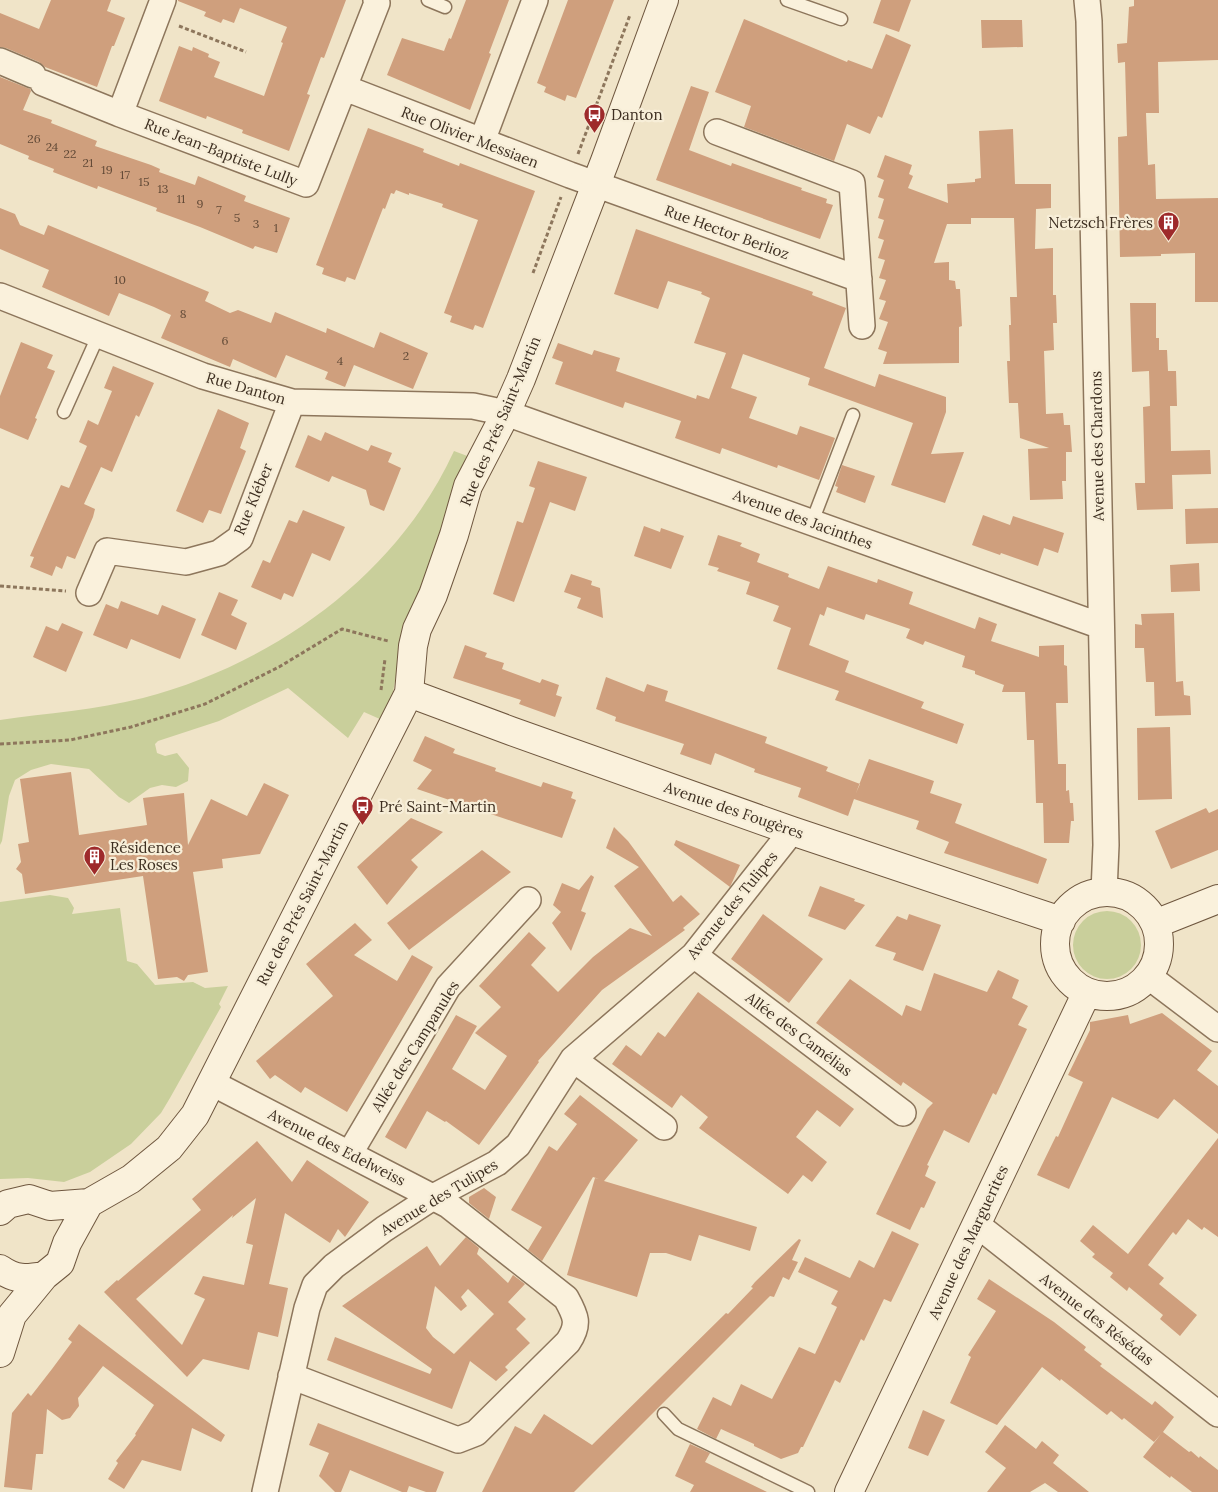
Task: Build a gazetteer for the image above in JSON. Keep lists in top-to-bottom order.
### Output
{
  "streets": {
    "street": [
      "Rue Olivier Messiaen",
      "Rue Jean-Baptiste Lully",
      "Rue Hector Berlioz",
      "Rue Danton",
      "Rue des Prés Saint-Martin",
      "Avenue des Chardons",
      "Rue Kléber",
      "Avenue des Jacinthes",
      "Avenue des Fougères",
      "Avenue des Tulipes",
      "Allée des Camélias",
      "Allée des Campanules",
      "Avenue des Edelweiss",
      "Avenue des Marguerites",
      "Avenue des Résédas"
    ]
  },
  "crossings": [
    ["Rue Olivier Messiaen", "Rue Jean-Baptiste Lully"],
    ["Rue Olivier Messiaen", "Rue Hector Berlioz"],
    ["Rue Olivier Messiaen", "Rue des Prés Saint-Martin"],
    ["Rue Hector Berlioz", "Rue des Prés Saint-Martin"],
    ["Rue Danton", "Rue des Prés Saint-Martin"],
    ["Rue Danton", "Rue Kléber"],
    ["Rue Danton", "Avenue des Jacinthes"],
    ["Rue des Prés Saint-Martin", "Avenue des Jacinthes"],
    ["Rue des Prés Saint-Martin", "Avenue des Fougères"],
    ["Rue des Prés Saint-Martin", "Avenue des Edelweiss"],
    ["Avenue des Chardons", "Avenue des Jacinthes"],
    ["Avenue des Chardons", "Avenue des Fougères"],
    ["Avenue des Chardons", "Avenue des Marguerites"],
    ["Avenue des Fougères", "Avenue des Tulipes"],
    ["Avenue des Fougères", "Avenue des Marguerites"],
    ["Avenue des Tulipes", "Allée des Camélias"],
    ["Avenue des Tulipes", "Avenue des Edelweiss"],
    ["Allée des Campanules", "Avenue des Edelweiss"],
    ["Avenue des Marguerites", "Avenue des Résédas"]
  ],
  "places": {
    "bus stop": ["Danton", "Pré Saint-Martin"],
    "building": ["Netzsch Frères", "Résidence Les Roses"]
  },
  "house_numbers": [
    "26",
    "24",
    "22",
    "21",
    "19",
    "17",
    "15",
    "13",
    "11",
    "9",
    "7",
    "5",
    "3",
    "1",
    "10",
    "8",
    "6",
    "2",
    "4"
  ]
}
